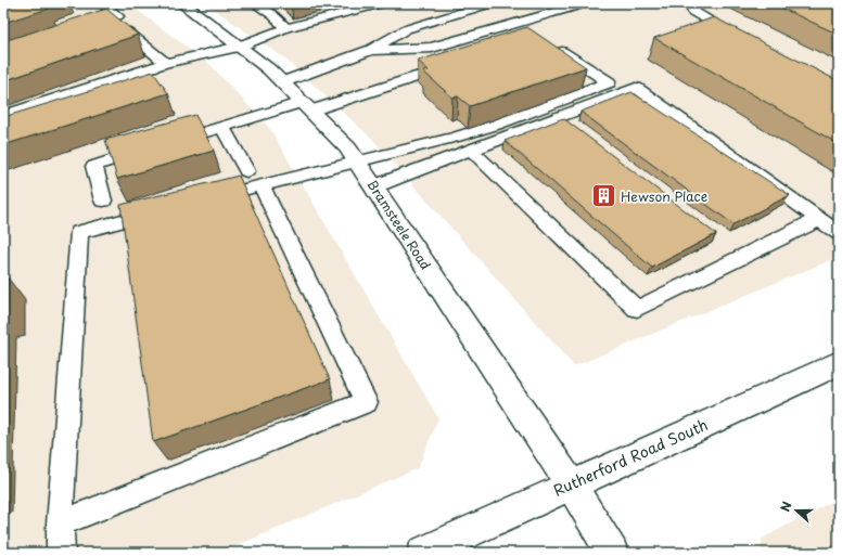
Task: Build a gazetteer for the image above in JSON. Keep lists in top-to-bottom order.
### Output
{
  "streets": {
    "street": ["Bramsteele Road", "Rutherford Road South"]
  },
  "crossings": [
    ["Bramsteele Road", "Rutherford Road South"]
  ],
  "places": {
    "building": ["Hewson Place"]
  },
  "north": "left"
}
